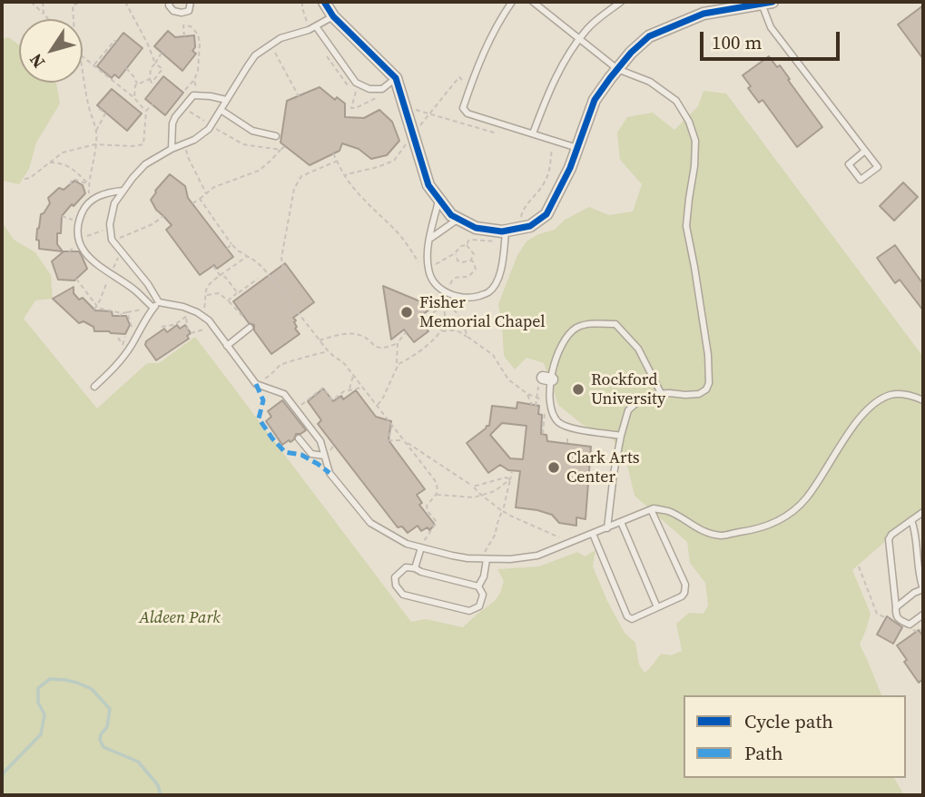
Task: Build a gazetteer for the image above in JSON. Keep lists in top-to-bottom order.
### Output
{
  "parks": ["Aldeen Park"],
  "places": ["Fisher Memorial Chapel", "Rockford University", "Clark Arts Center"],
  "legend": ["Cycle path", "Path"],
  "scale_bar": "100 m",
  "north": "bottom left"
}
